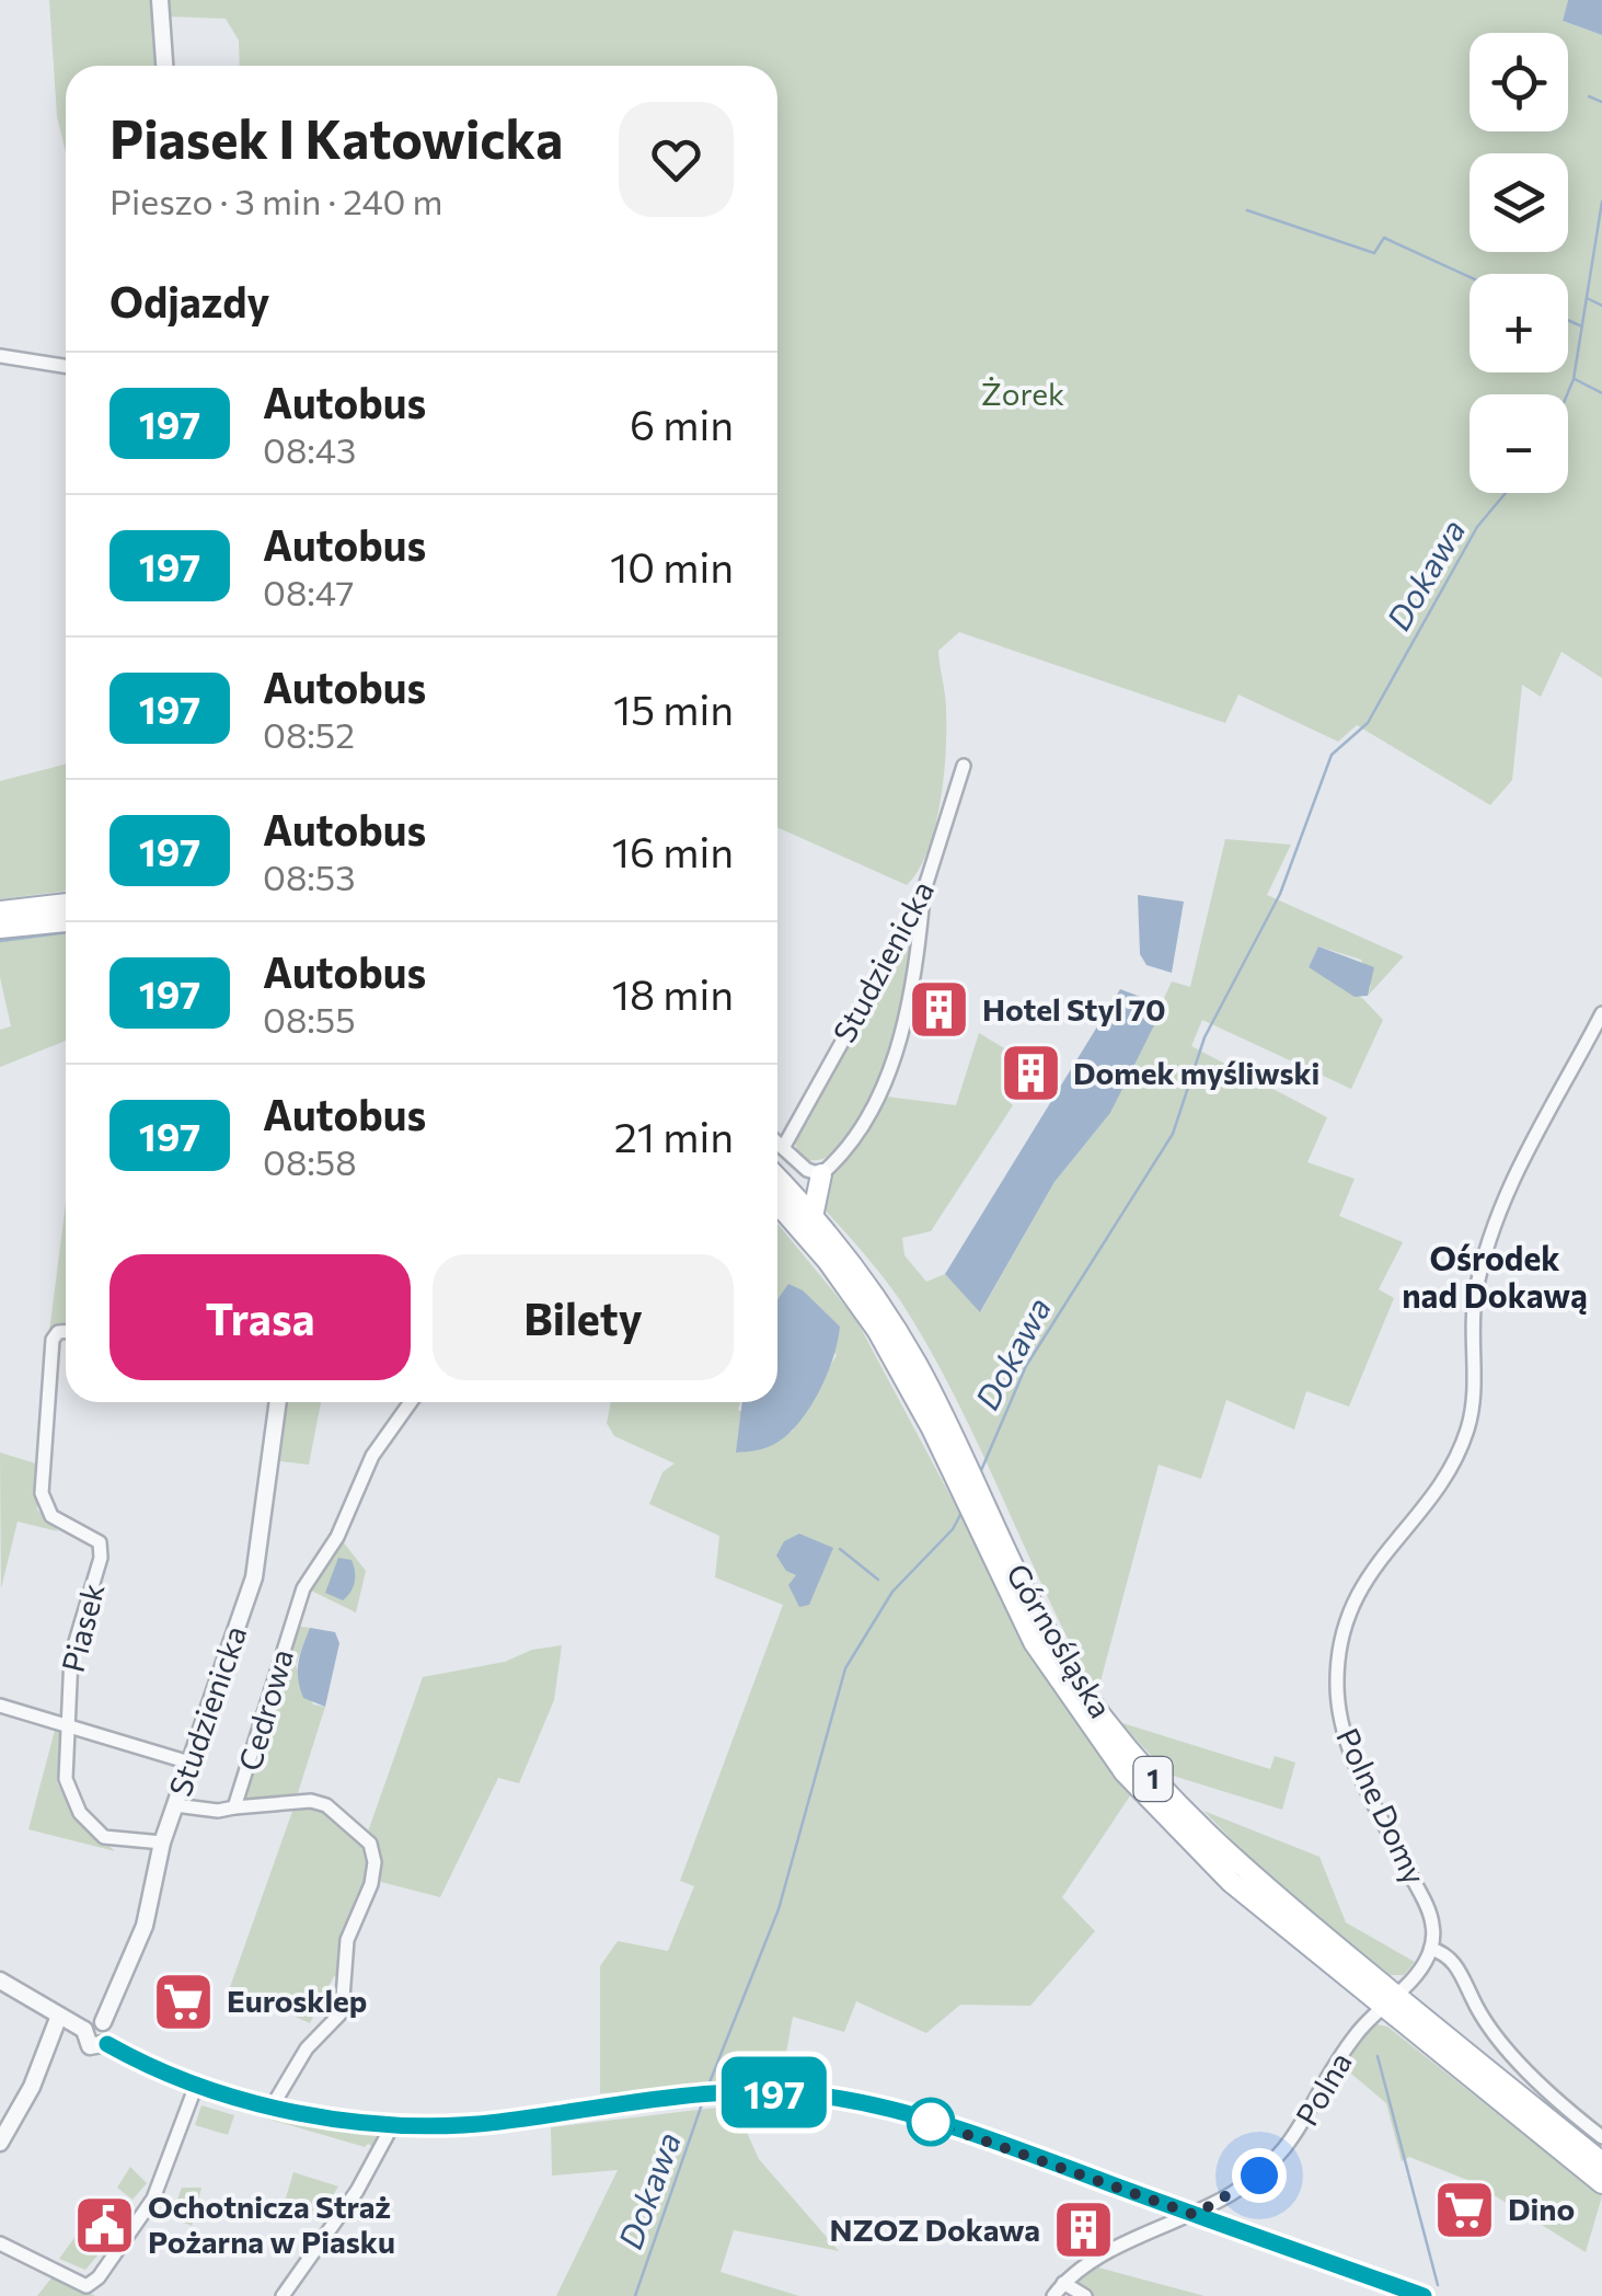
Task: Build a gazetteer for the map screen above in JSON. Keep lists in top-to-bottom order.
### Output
{
  "streets": {
    "main road": ["Górnośląska", "1"],
    "street": [
      "Studzienicka",
      "Piasek",
      "Cedrowa",
      "Polne Domy",
      "Polna"
    ]
  },
  "crossings": [
    ["Studzienicka", "Piasek"],
    ["Studzienicka", "Cedrowa"],
    ["Górnośląska", "Polna"]
  ],
  "districts": ["Ośrodek nad Dokawą"],
  "water": ["Dokawa"],
  "parks": ["Żorek"],
  "places": {
    "building": ["Hotel Styl 70", "Domek myśliwski", "NZOZ Dokawa"],
    "supermarket": ["Eurosklep", "Dino"],
    "public building": ["Ochotnicza Straż Pożarna w Piasku"]
  },
  "lines": ["bus line 197"],
  "page": {
    "on_map": "197",
    "map_buttons": ["+", "−"],
    "heading": [
      ["Piasek I Katowicka", "Pieszo · 3 min · 240 m"],
      "Odjazdy"
    ],
    "list": [
      {
        "mark": "197",
        "name": "Autobus",
        "note": "08:43",
        "value": "6 min"
      },
      {
        "mark": "197",
        "name": "Autobus",
        "note": "08:47",
        "value": "10 min"
      },
      {
        "mark": "197",
        "name": "Autobus",
        "note": "08:52",
        "value": "15 min"
      },
      {
        "mark": "197",
        "name": "Autobus",
        "note": "08:53",
        "value": "16 min"
      },
      {
        "mark": "197",
        "name": "Autobus",
        "note": "08:55",
        "value": "18 min"
      },
      {
        "mark": "197",
        "name": "Autobus",
        "note": "08:58",
        "value": "21 min"
      }
    ],
    "buttons": ["Trasa", "Bilety"]
  }
}
